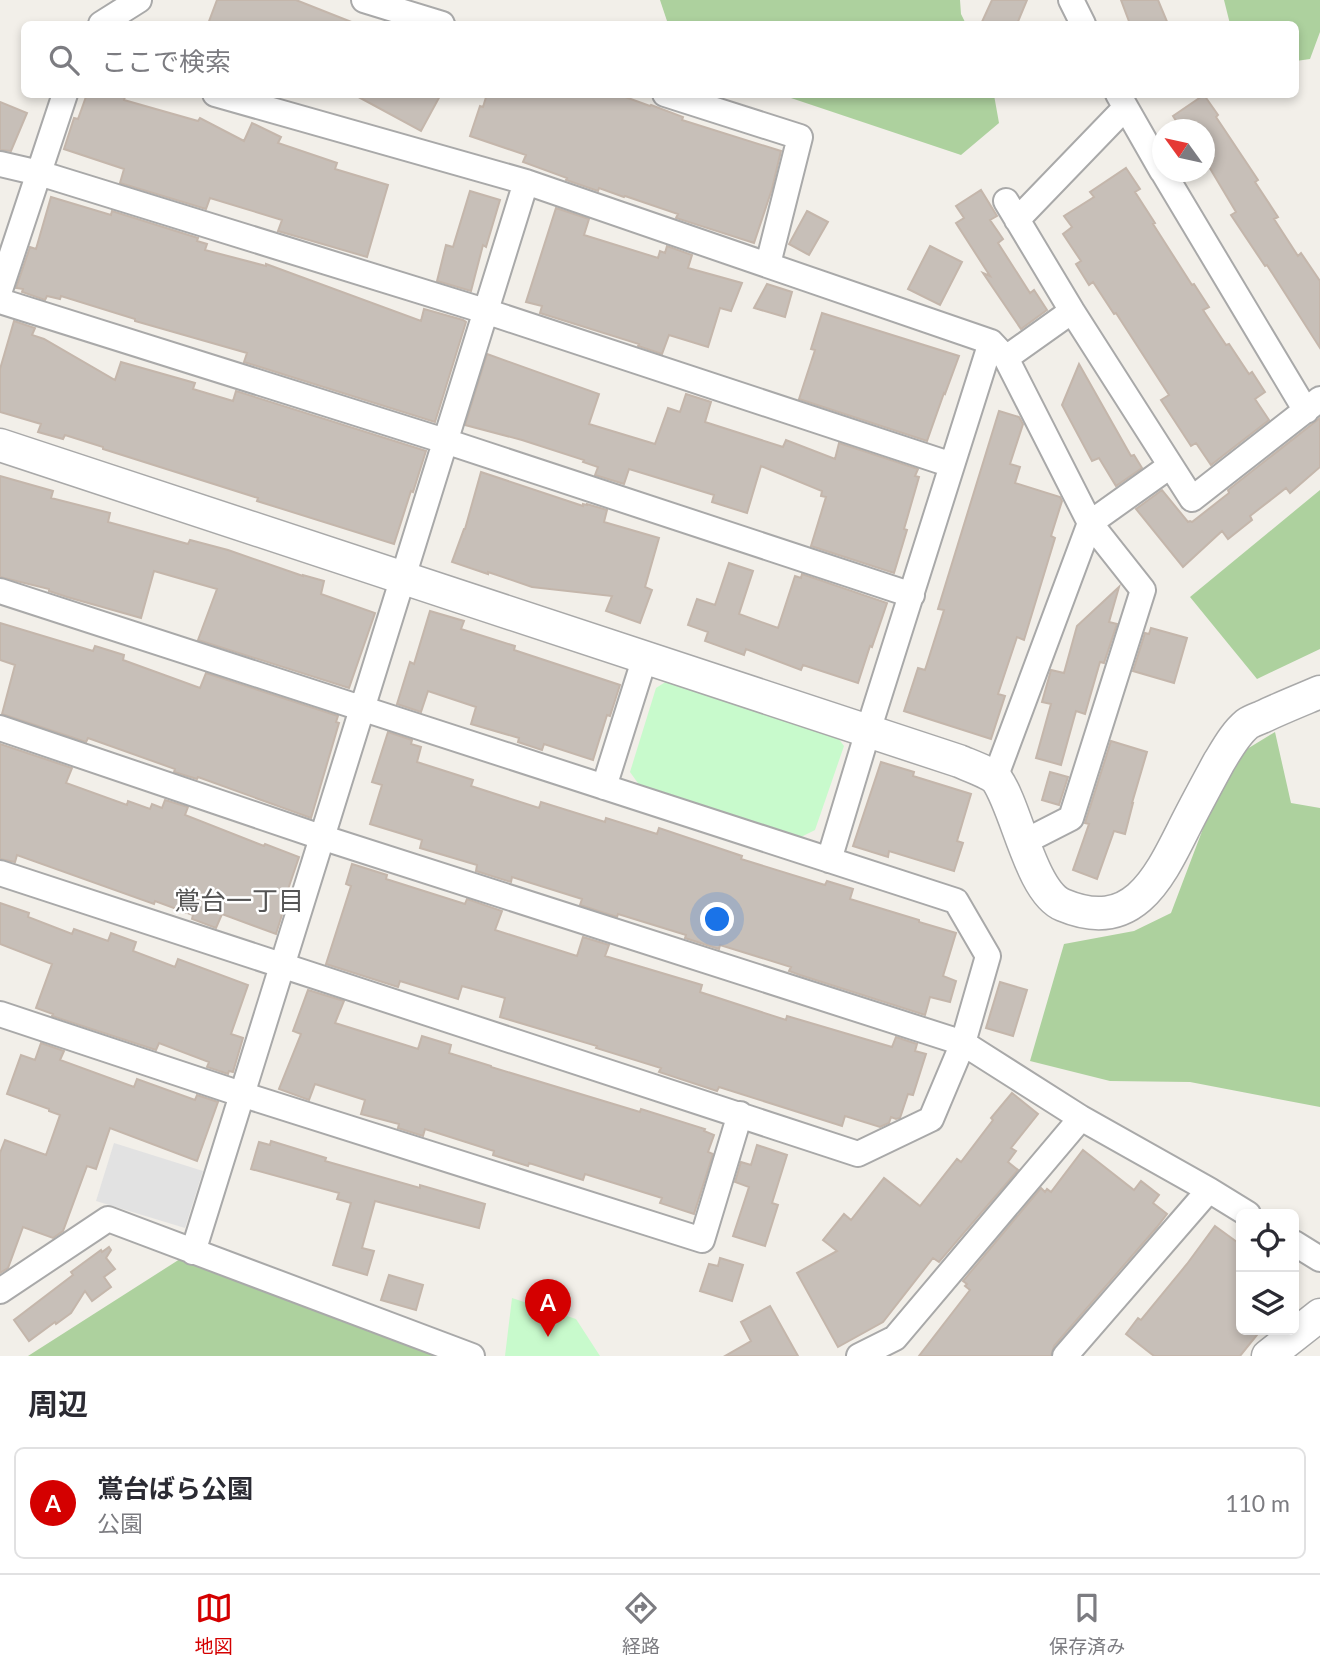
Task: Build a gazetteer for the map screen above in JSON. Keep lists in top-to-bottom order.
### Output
{
  "districts": ["鴬台一丁目"],
  "north": "top left",
  "page": {
    "search": "ここで検索",
    "pins": "A",
    "heading": "周辺",
    "list": [
      {
        "mark": "A",
        "name": "鴬台ばら公園",
        "note": "公園",
        "value": "110 m"
      }
    ],
    "nav": ["地図", "経路", "保存済み"]
  }
}
